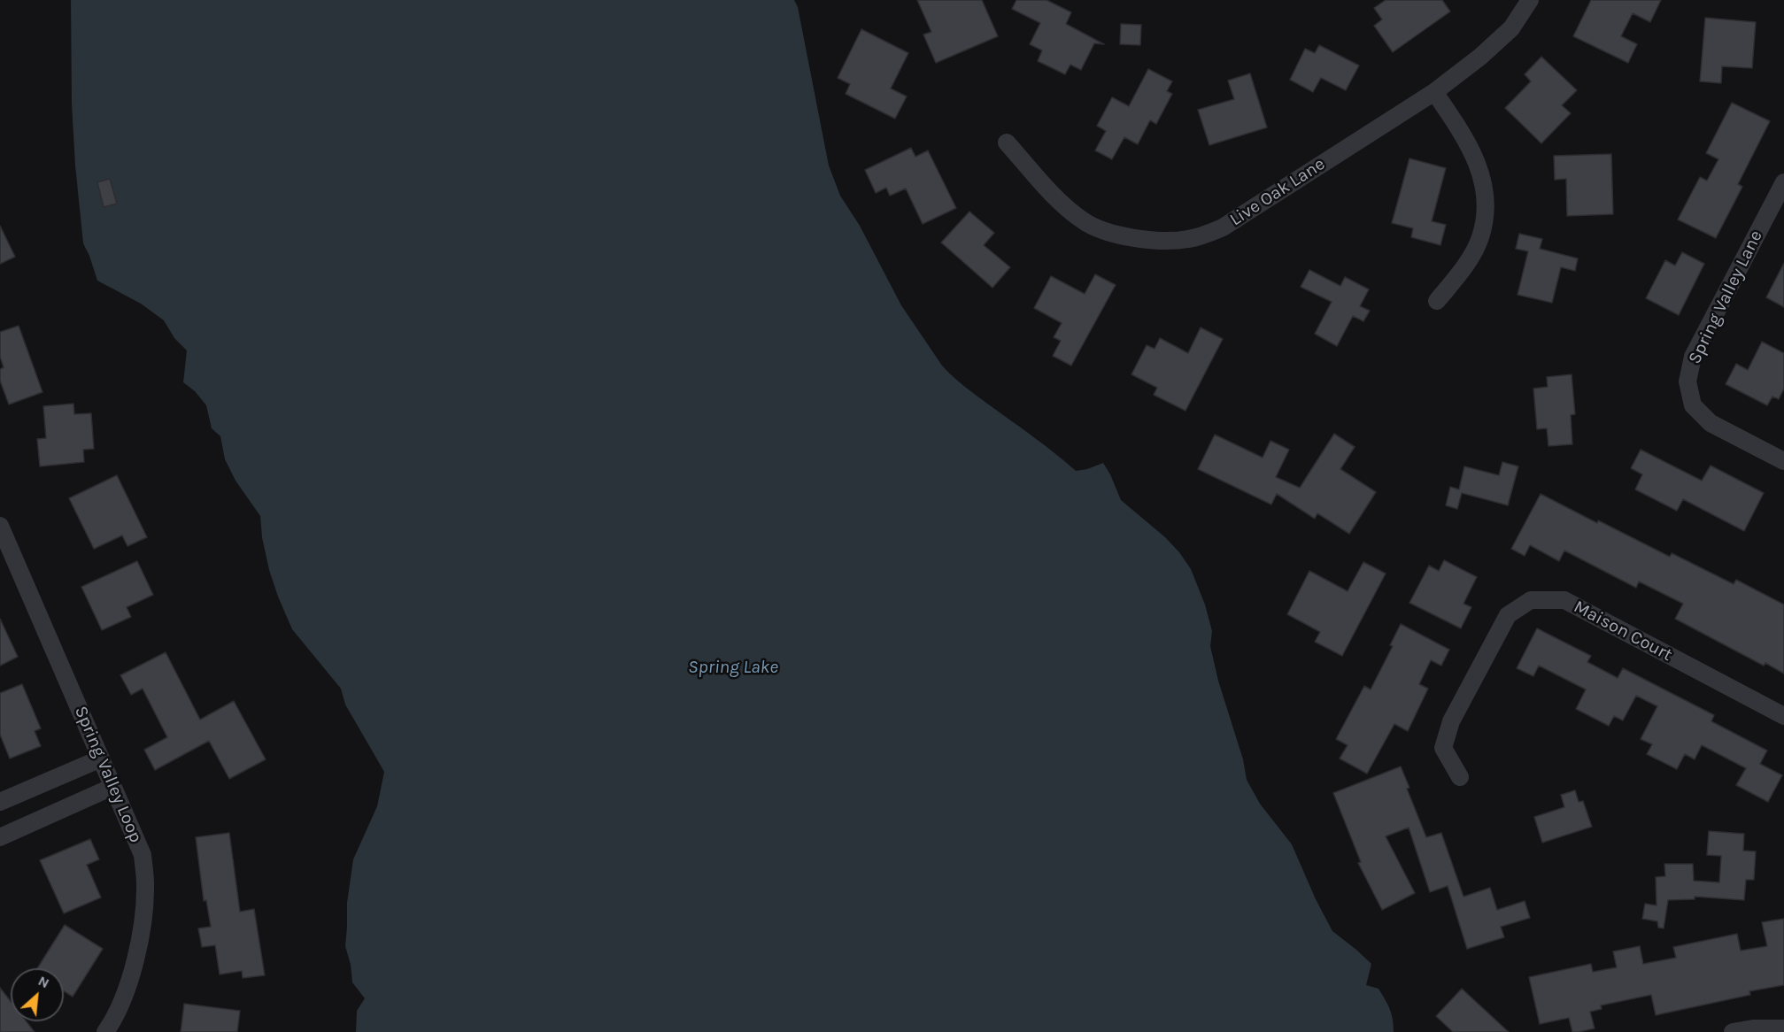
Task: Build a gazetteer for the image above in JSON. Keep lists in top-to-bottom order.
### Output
{
  "streets": {
    "street": [
      "Live Oak Lane",
      "Spring Valley Lane",
      "Maison Court",
      "Spring Valley Loop"
    ]
  },
  "water": ["Spring Lake"],
  "north": "top right"
}
